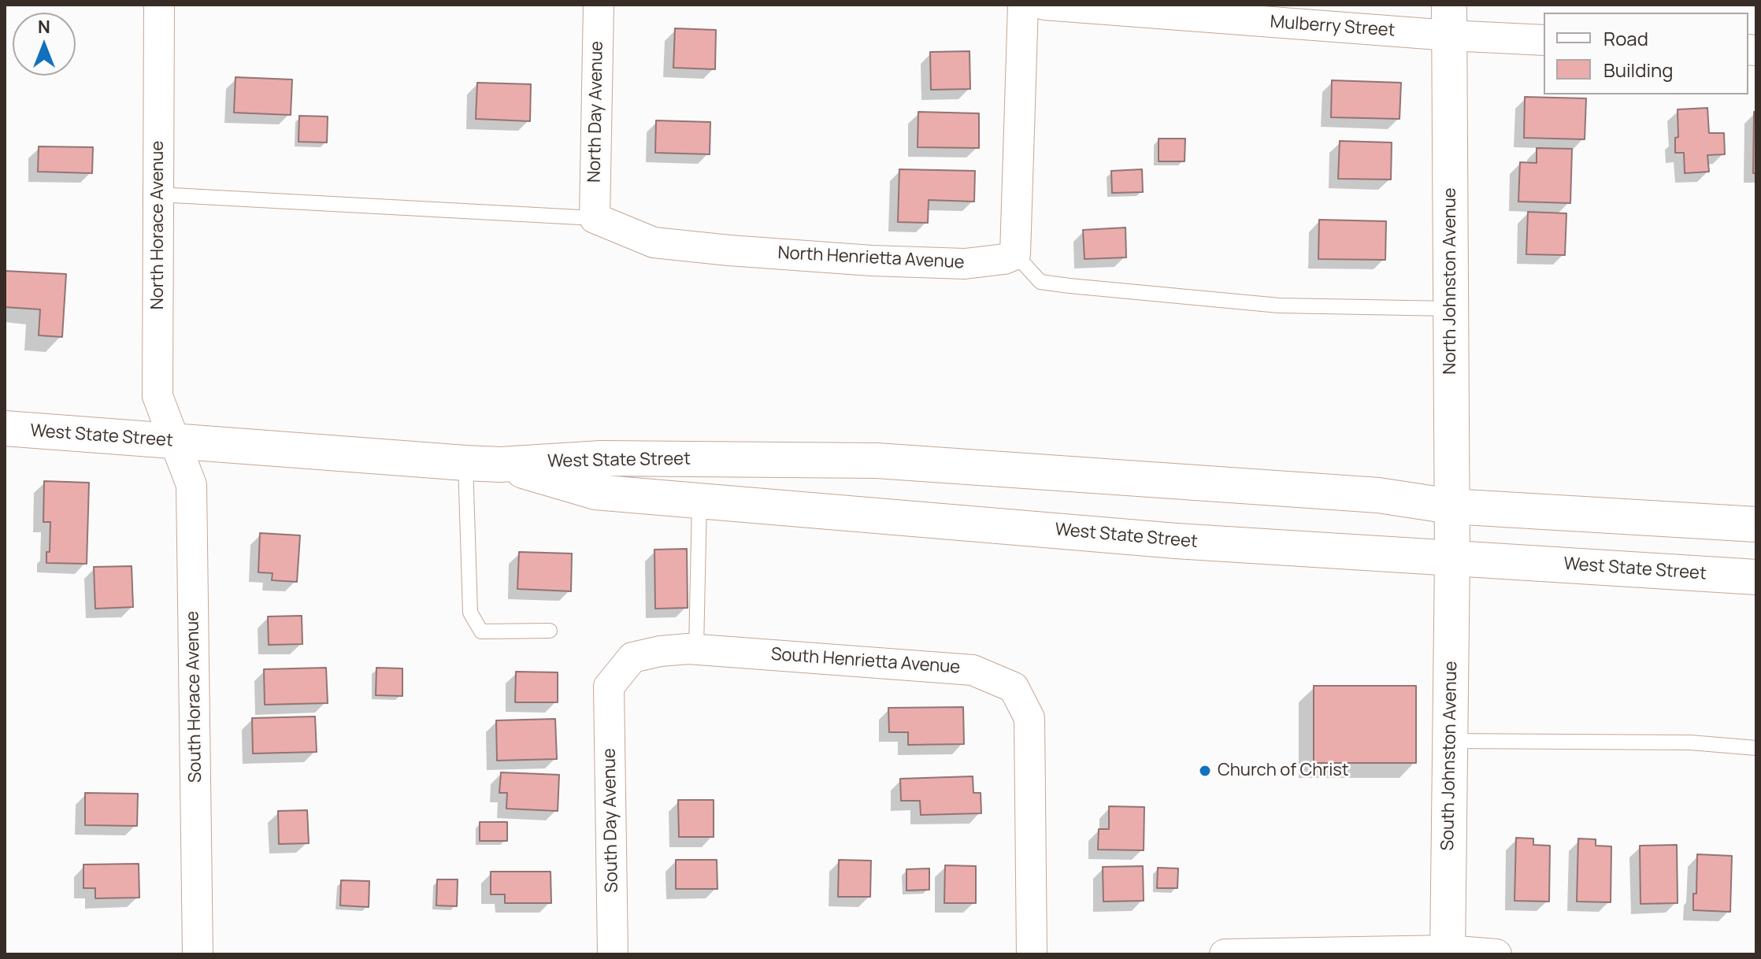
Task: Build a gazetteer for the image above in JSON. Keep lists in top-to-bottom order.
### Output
{
  "streets": {
    "main road": ["North Johnston Avenue", "West State Street", "South Johnston Avenue"],
    "street": [
      "Mulberry Street",
      "North Day Avenue",
      "North Horace Avenue",
      "North Henrietta Avenue",
      "South Henrietta Avenue",
      "South Horace Avenue",
      "South Day Avenue"
    ]
  },
  "crossings": [
    ["Mulberry Street", "North Johnston Avenue"],
    ["North Day Avenue", "North Henrietta Avenue"],
    ["North Horace Avenue", "West State Street"],
    ["North Horace Avenue", "South Horace Avenue"],
    ["North Johnston Avenue", "West State Street"],
    ["North Johnston Avenue", "South Johnston Avenue"],
    ["West State Street", "South Horace Avenue"],
    ["West State Street", "South Johnston Avenue"],
    ["South Henrietta Avenue", "South Day Avenue"]
  ],
  "places": ["Church of Christ"],
  "legend": ["Road", "Building"],
  "north": "top"
}
